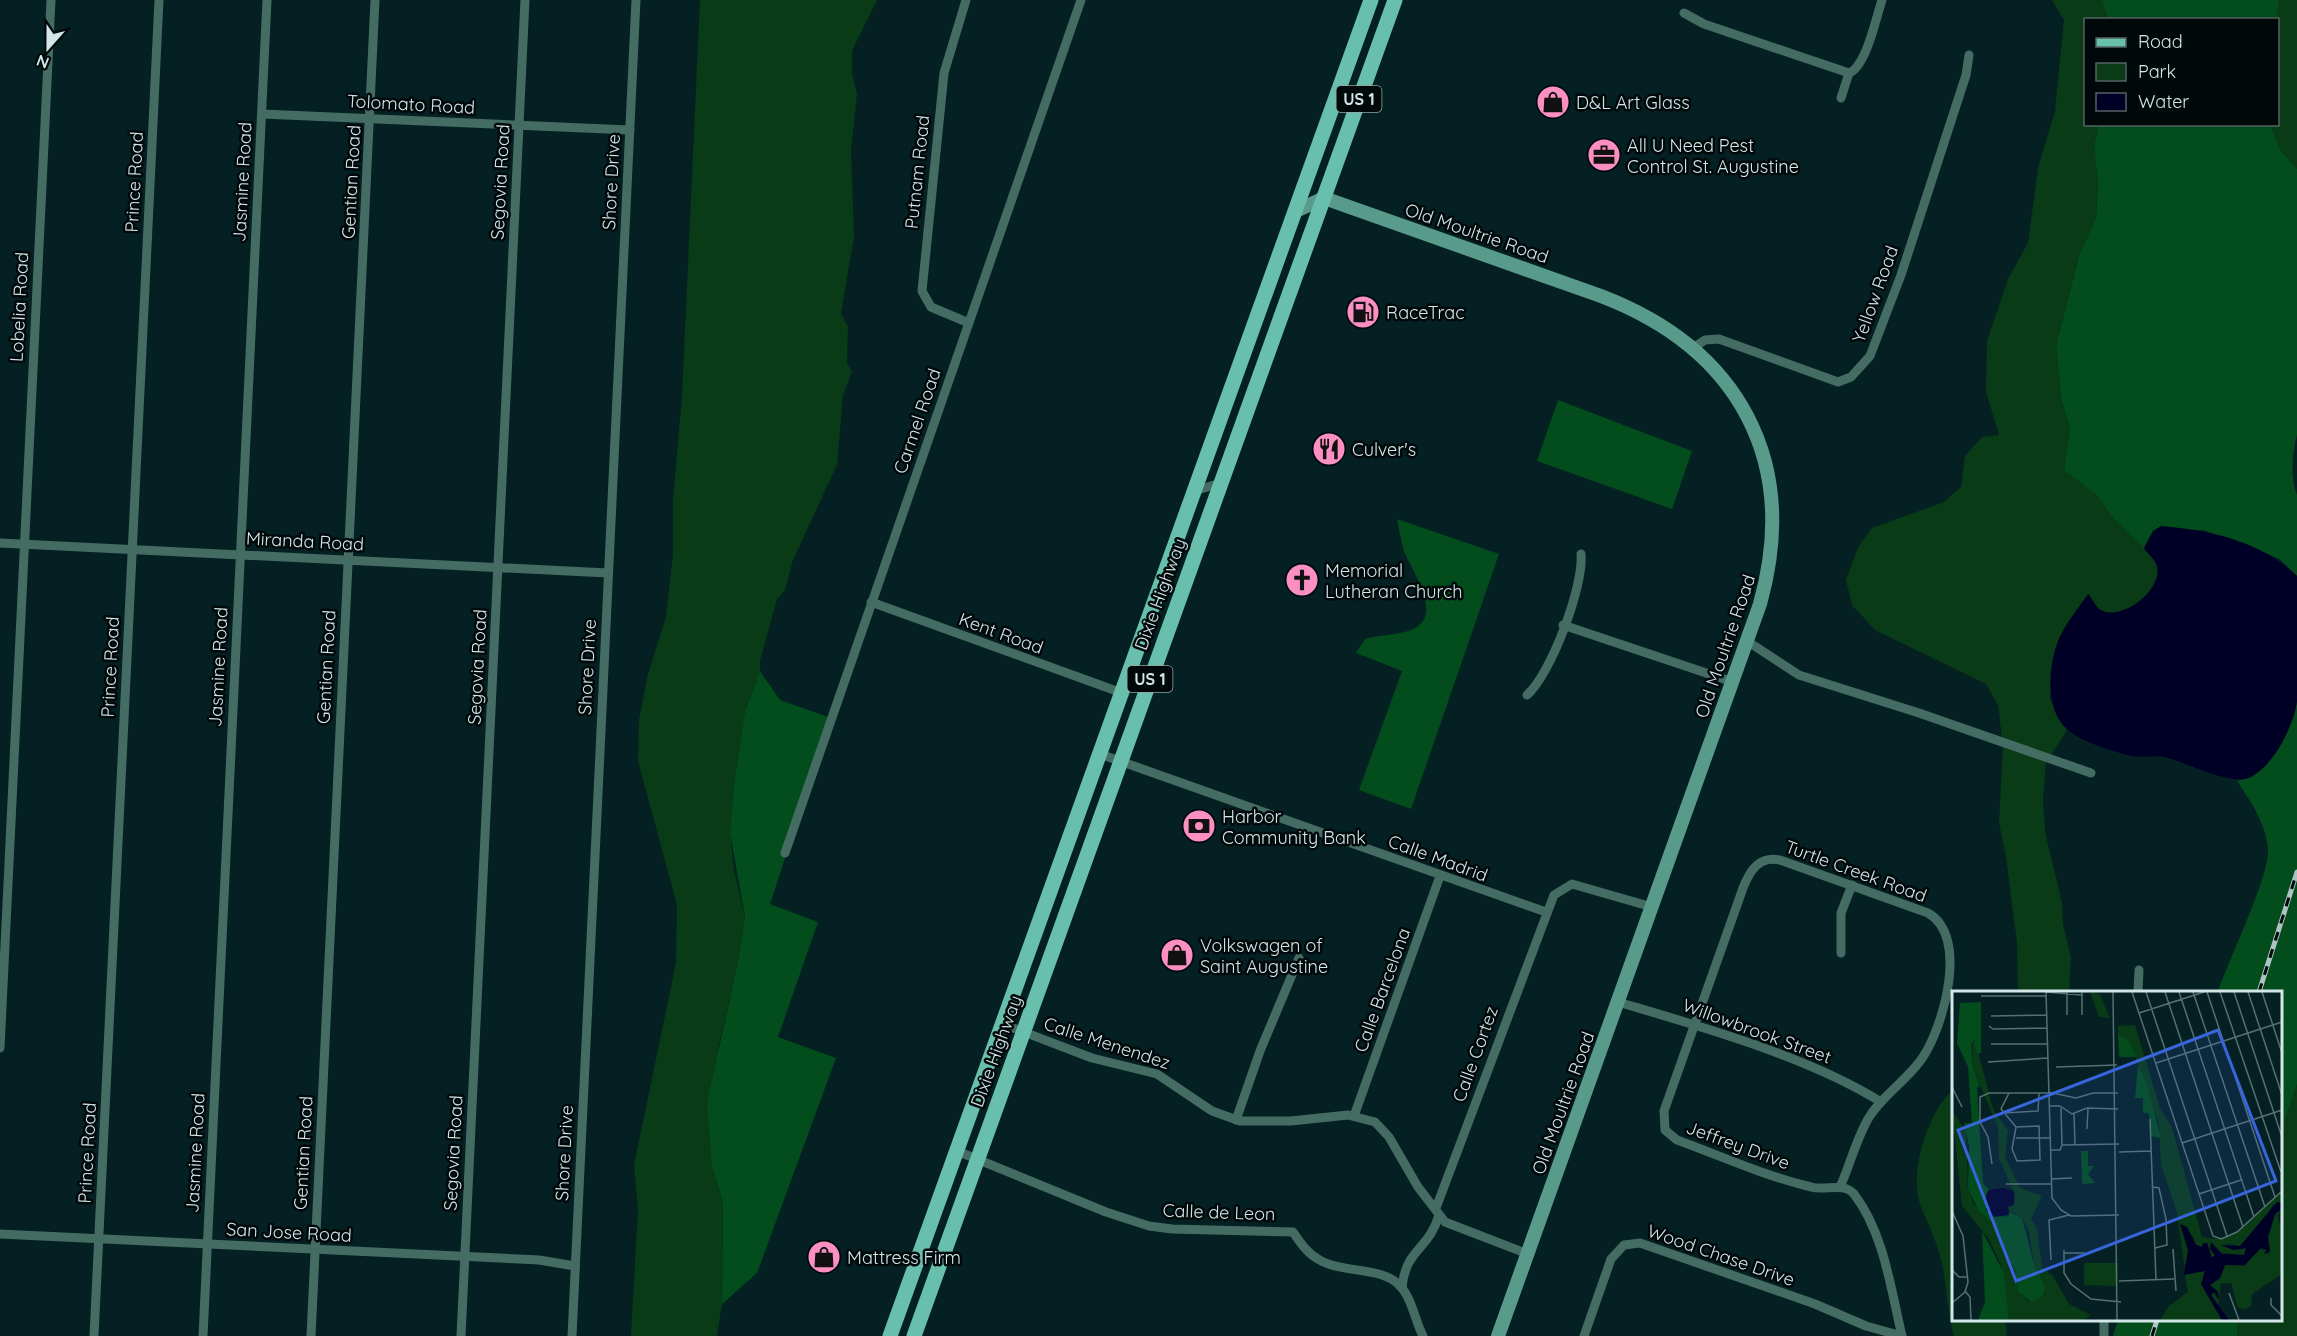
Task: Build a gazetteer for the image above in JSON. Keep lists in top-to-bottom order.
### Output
{
  "streets": {
    "main road": ["US 1", "Old Moultrie Road", "Dixie Highway"],
    "street": [
      "Tolomato Road",
      "Putnam Road",
      "Prince Road",
      "Jasmine Road",
      "Gentian Road",
      "Segovia Road",
      "Shore Drive",
      "Yellow Road",
      "Lobelia Road",
      "Carmel Road",
      "Miranda Road",
      "Kent Road",
      "Calle Madrid",
      "Turtle Creek Road",
      "Calle Barcelona",
      "Willowbrook Street",
      "Calle Menendez",
      "Calle Cortez",
      "Jeffrey Drive",
      "Calle de Leon",
      "San Jose Road",
      "Wood Chase Drive"
    ]
  },
  "crossings": [
    ["US 1", "Kent Road"],
    ["US 1", "Calle Madrid"],
    ["US 1", "Calle Menendez"],
    ["US 1", "Calle de Leon"],
    ["Tolomato Road", "Jasmine Road"],
    ["Tolomato Road", "Gentian Road"],
    ["Tolomato Road", "Segovia Road"],
    ["Tolomato Road", "Shore Drive"],
    ["Putnam Road", "Carmel Road"],
    ["Prince Road", "Miranda Road"],
    ["Prince Road", "San Jose Road"],
    ["Jasmine Road", "Miranda Road"],
    ["Jasmine Road", "San Jose Road"],
    ["Gentian Road", "Miranda Road"],
    ["Gentian Road", "San Jose Road"],
    ["Segovia Road", "Miranda Road"],
    ["Segovia Road", "San Jose Road"],
    ["Shore Drive", "Miranda Road"],
    ["Shore Drive", "San Jose Road"],
    ["Old Moultrie Road", "Yellow Road"],
    ["Old Moultrie Road", "Dixie Highway"],
    ["Old Moultrie Road", "Willowbrook Street"],
    ["Old Moultrie Road", "Calle Menendez"],
    ["Lobelia Road", "Miranda Road"],
    ["Carmel Road", "Kent Road"],
    ["Dixie Highway", "Calle Madrid"],
    ["Dixie Highway", "Calle Menendez"],
    ["Dixie Highway", "Calle de Leon"],
    ["Calle Madrid", "Calle Barcelona"],
    ["Calle Madrid", "Calle Cortez"],
    ["Turtle Creek Road", "Willowbrook Street"],
    ["Turtle Creek Road", "Jeffrey Drive"],
    ["Calle Barcelona", "Calle Menendez"],
    ["Willowbrook Street", "Jeffrey Drive"],
    ["Calle Menendez", "Calle Cortez"]
  ],
  "places": {
    "shop": ["D&L Art Glass", "Volkswagen of Saint Augustine", "Mattress Firm"],
    "office": ["All U Need Pest Control St. Augustine"],
    "fuel station": ["RaceTrac"],
    "restaurant": ["Culver's"],
    "church": ["Memorial Lutheran Church"],
    "bank": ["Harbor Community Bank"]
  },
  "legend": ["Road", "Park", "Water"],
  "north": "bottom"
}
